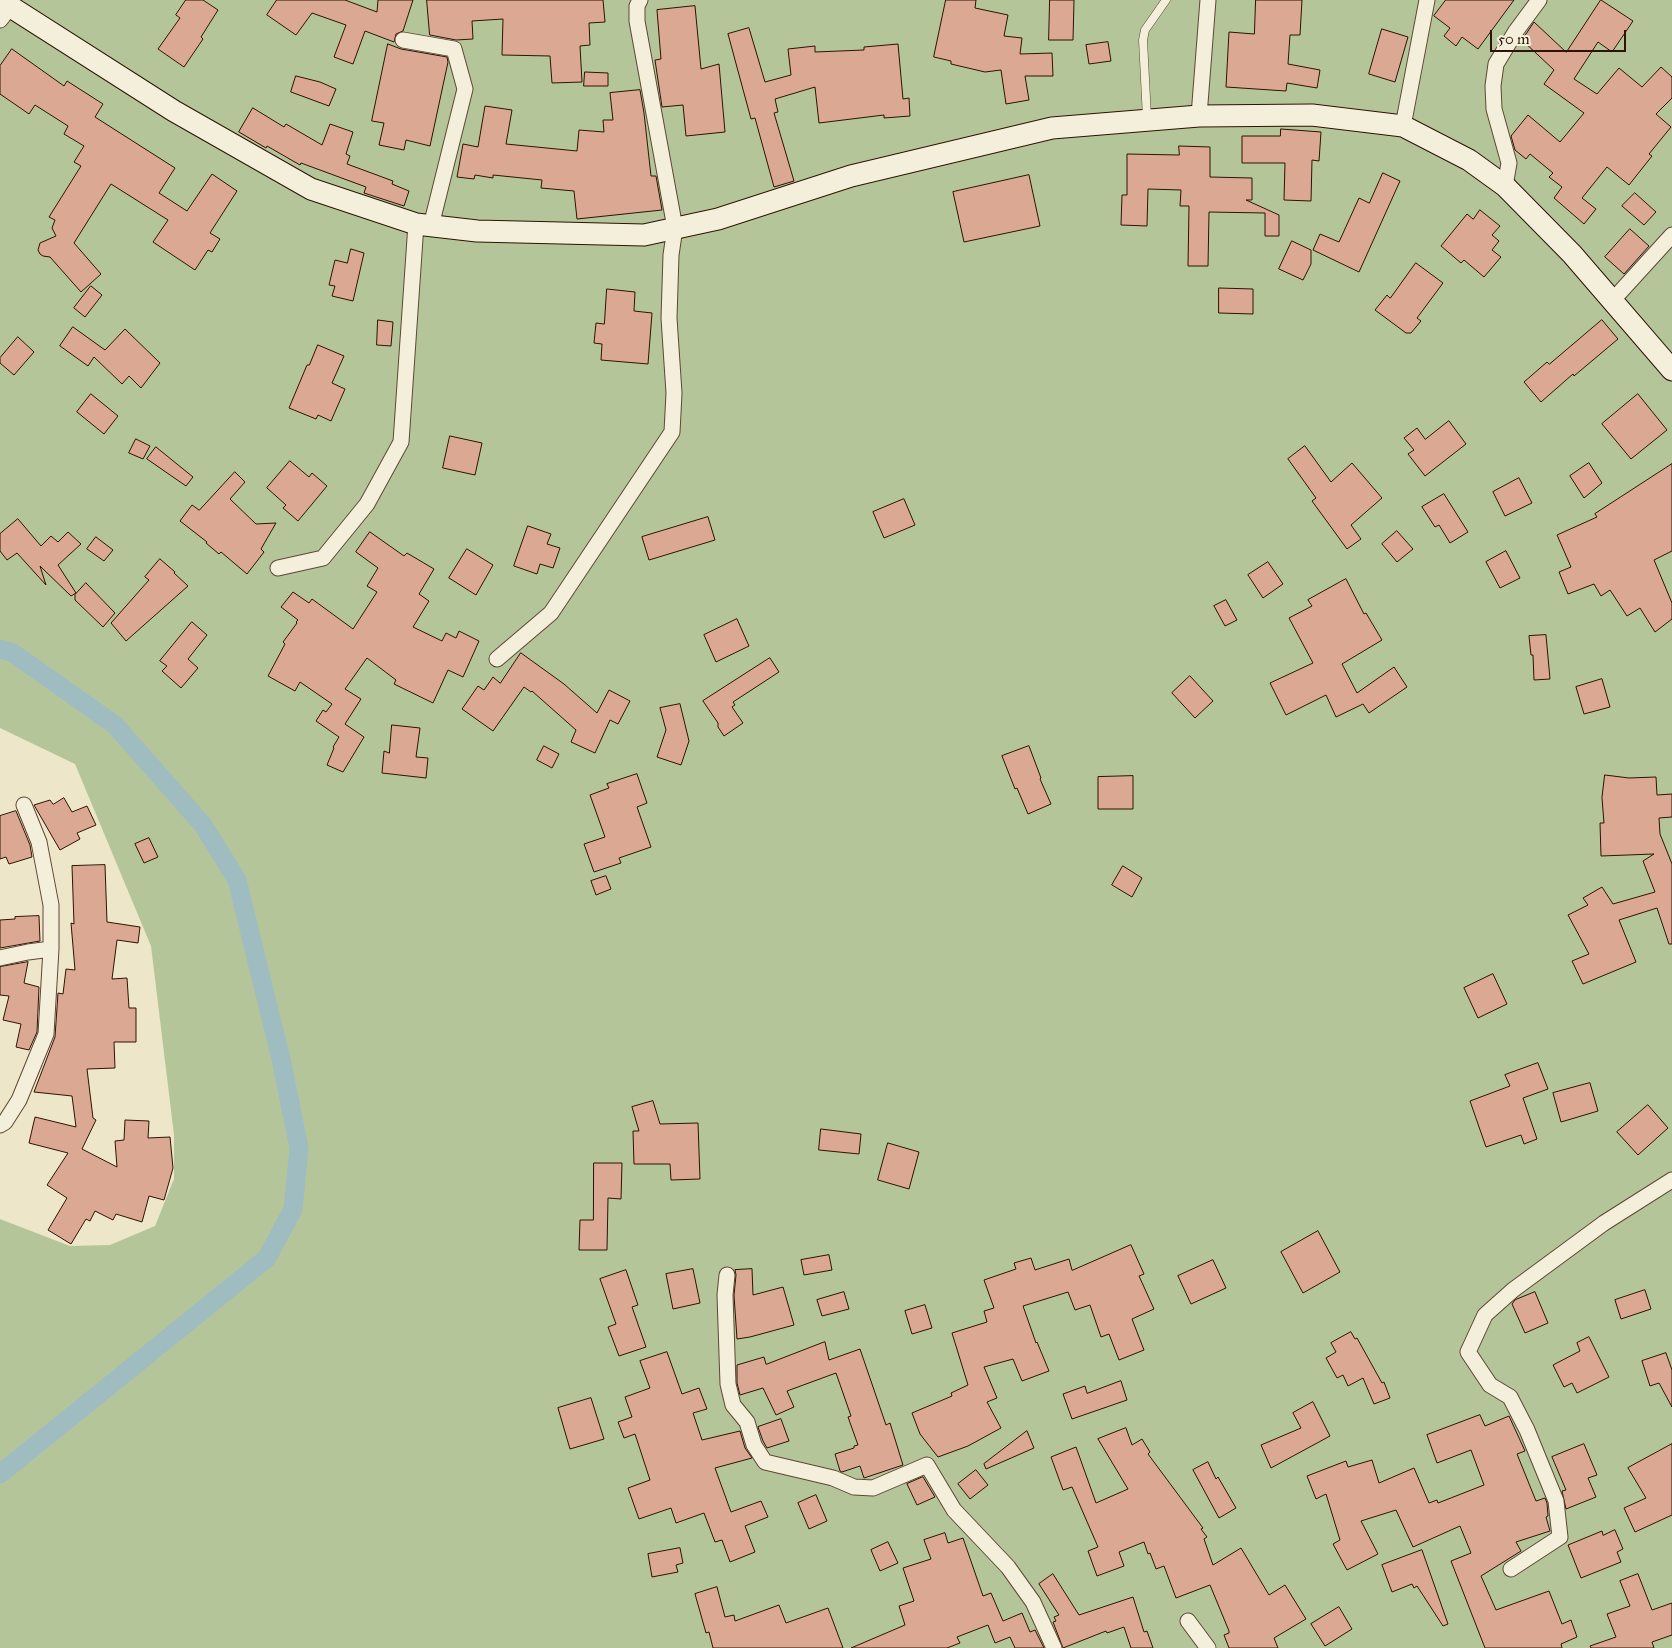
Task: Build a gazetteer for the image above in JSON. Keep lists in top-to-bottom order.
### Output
{
  "scale_bar": "50 m"
}
